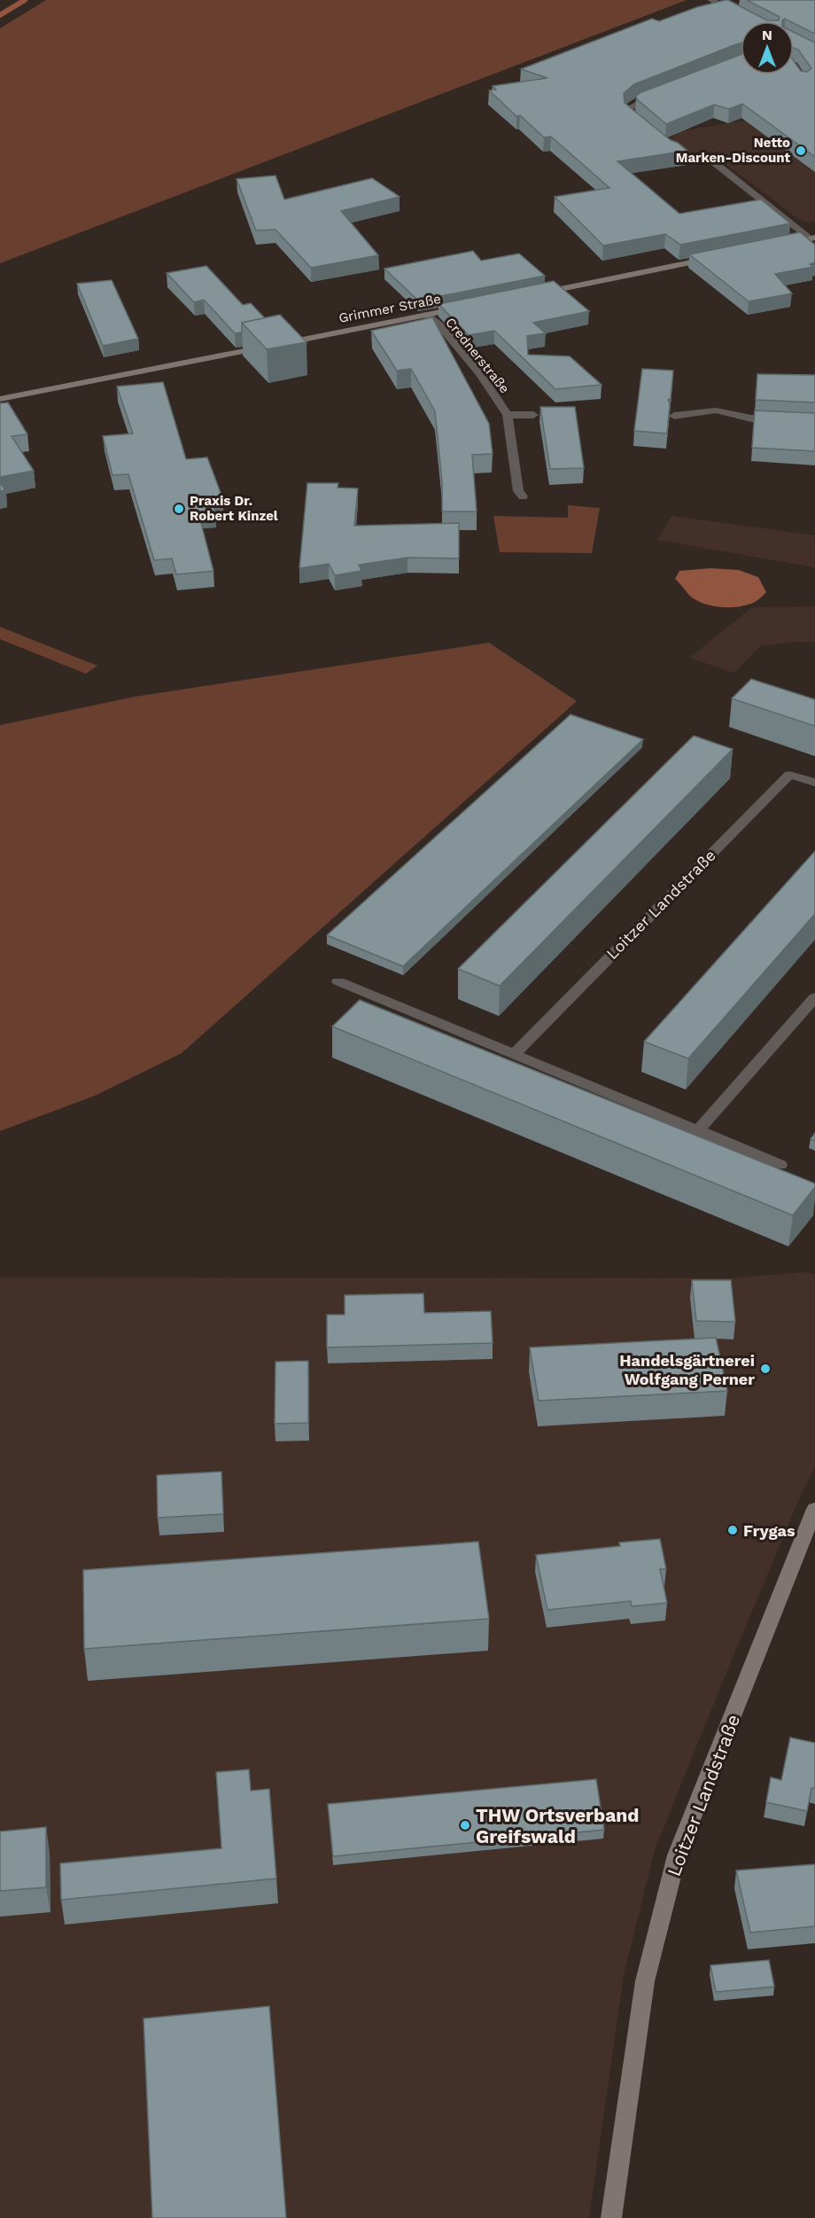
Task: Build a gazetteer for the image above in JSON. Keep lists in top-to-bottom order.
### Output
{
  "streets": {
    "main road": ["Grimmer Straße", "Loitzer Landstraße"],
    "street": ["Crednerstraße"]
  },
  "crossings": [
    ["Grimmer Straße", "Crednerstraße"]
  ],
  "places": [
    "Netto Marken-Discount",
    "Praxis Dr. Robert Kinzel",
    "Handelsgärtnerei Wolfgang Perner",
    "Frygas",
    "THW Ortsverband Greifswald"
  ],
  "north": "top"
}
